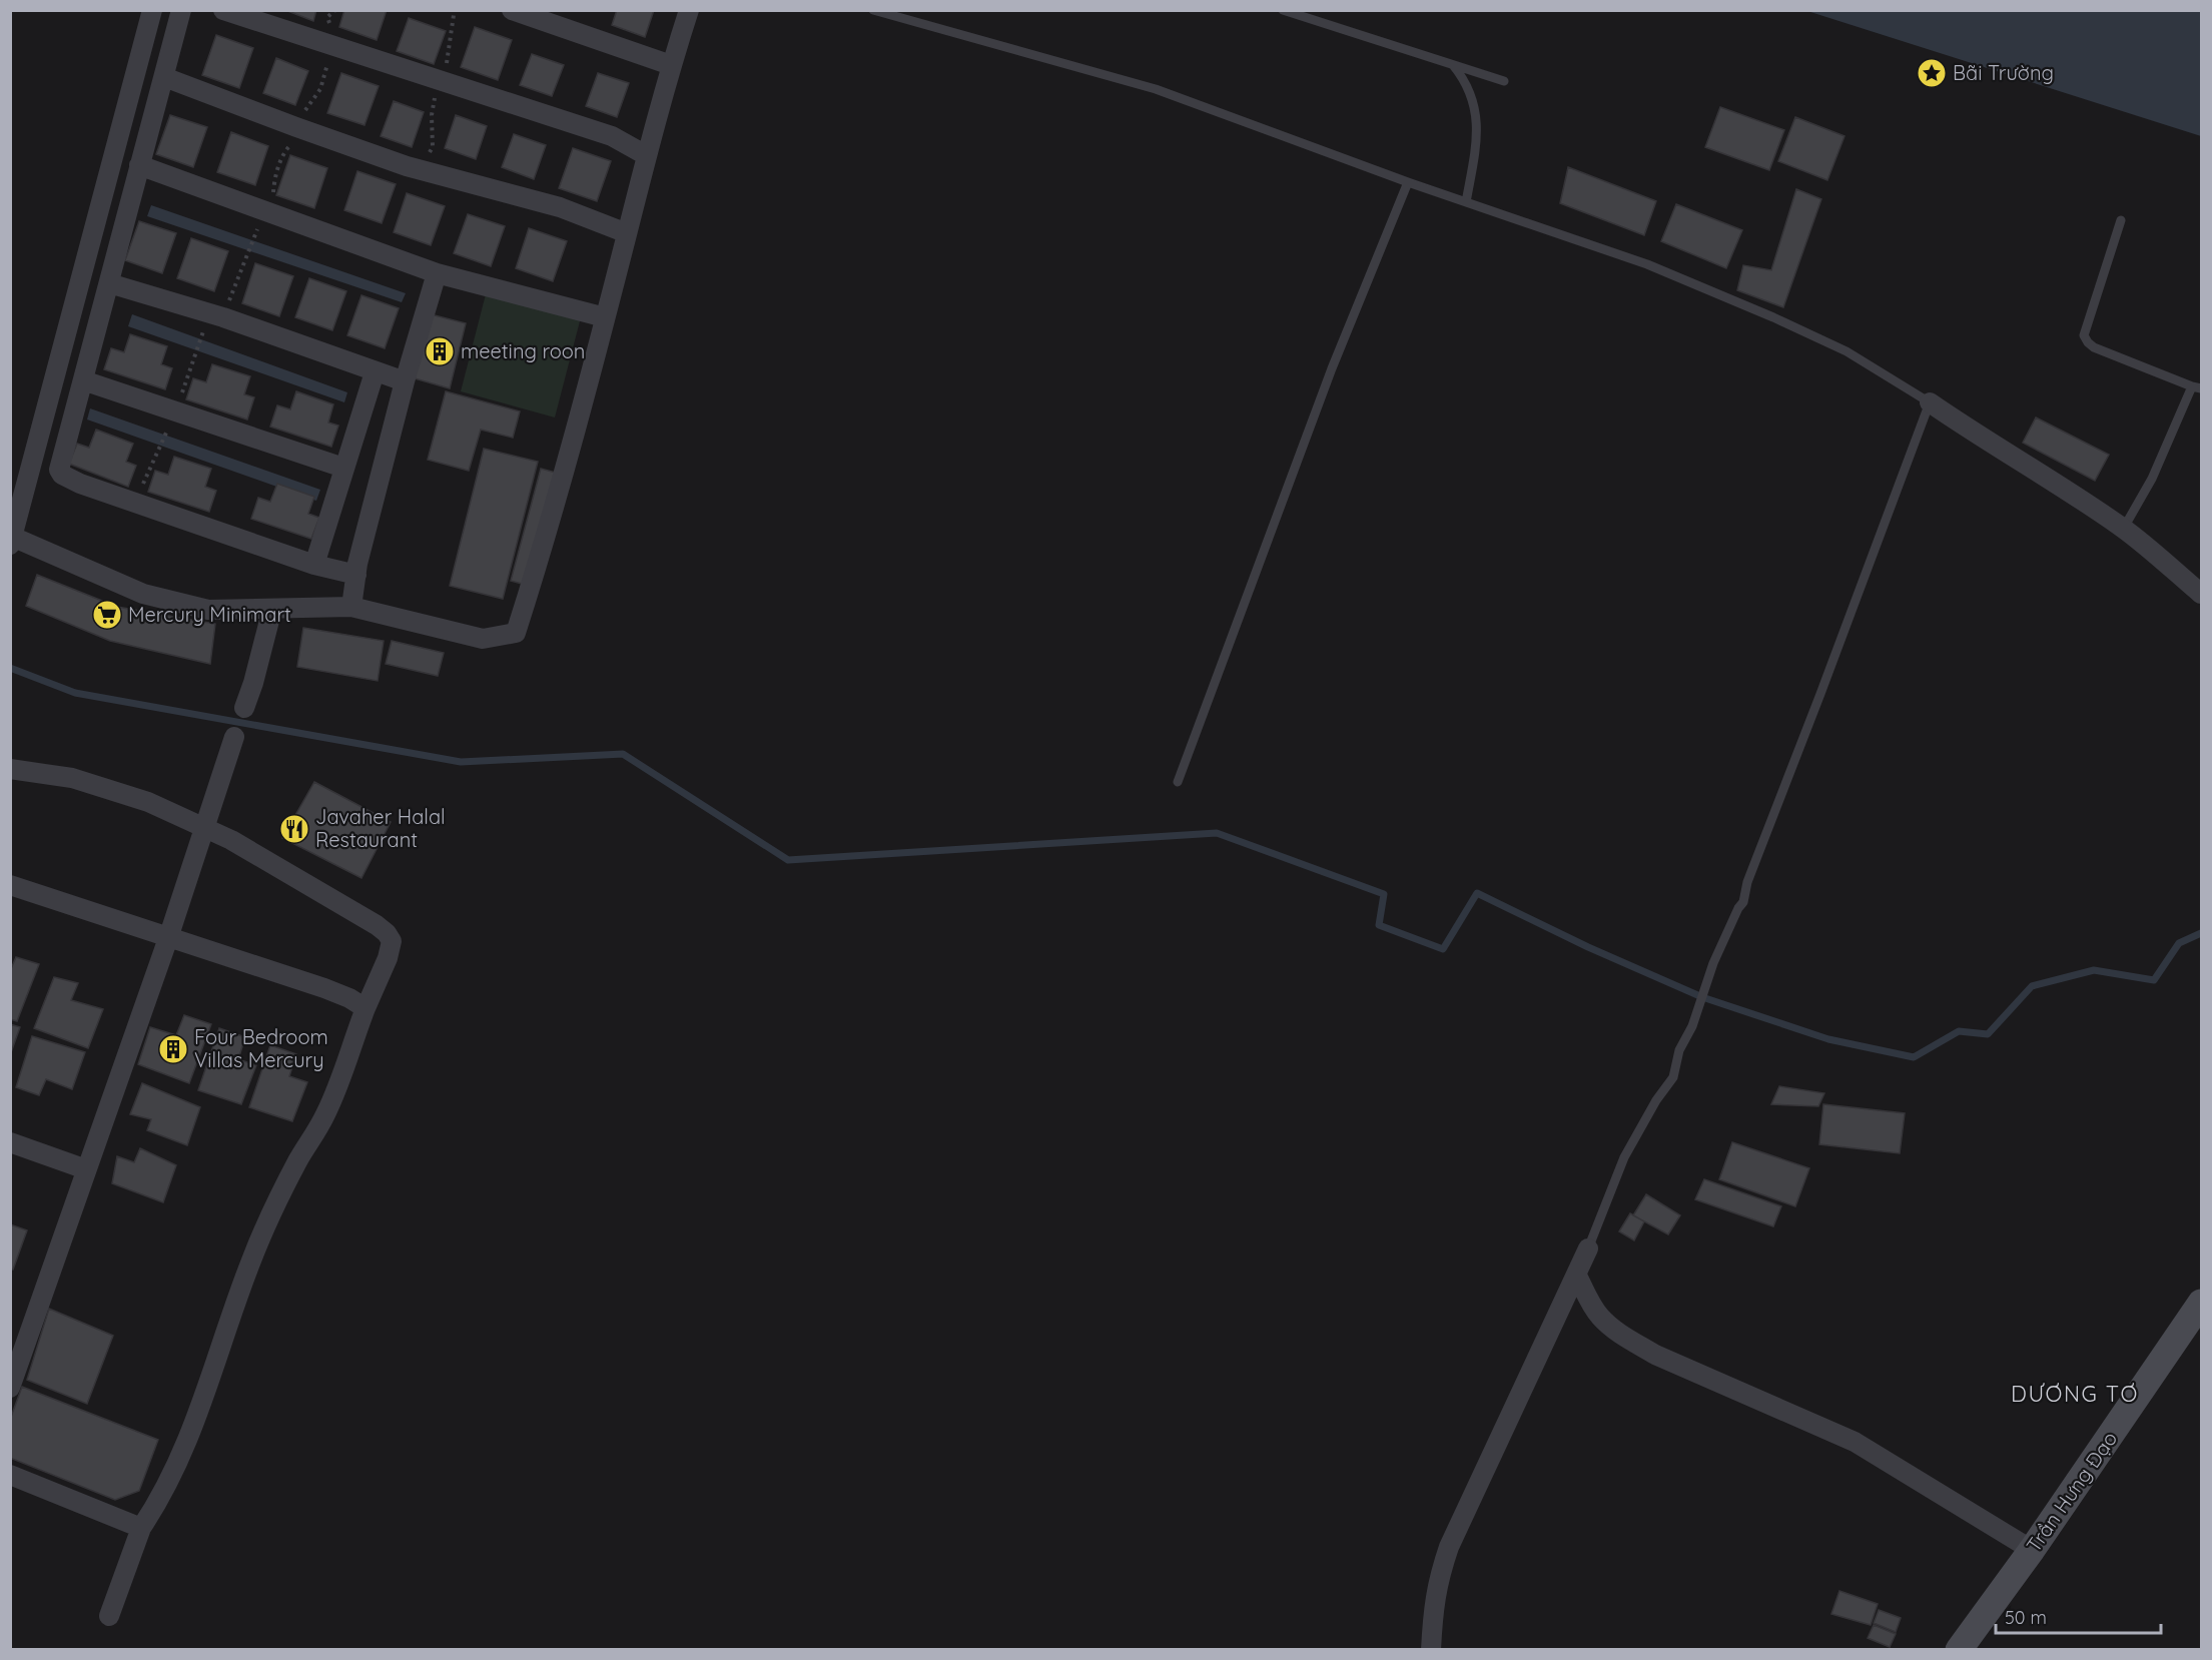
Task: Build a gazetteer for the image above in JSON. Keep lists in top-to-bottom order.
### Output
{
  "streets": {
    "main road": ["Trần Hưng Đạo"]
  },
  "districts": ["DƯƠNG TƠ"],
  "places": {
    "place": ["Bãi Trường"],
    "building": ["meeting roon", "Four Bedroom Villas Mercury"],
    "supermarket": ["Mercury Minimart"],
    "restaurant": ["Javaher Halal Restaurant"]
  },
  "scale_bar": "50 m"
}
